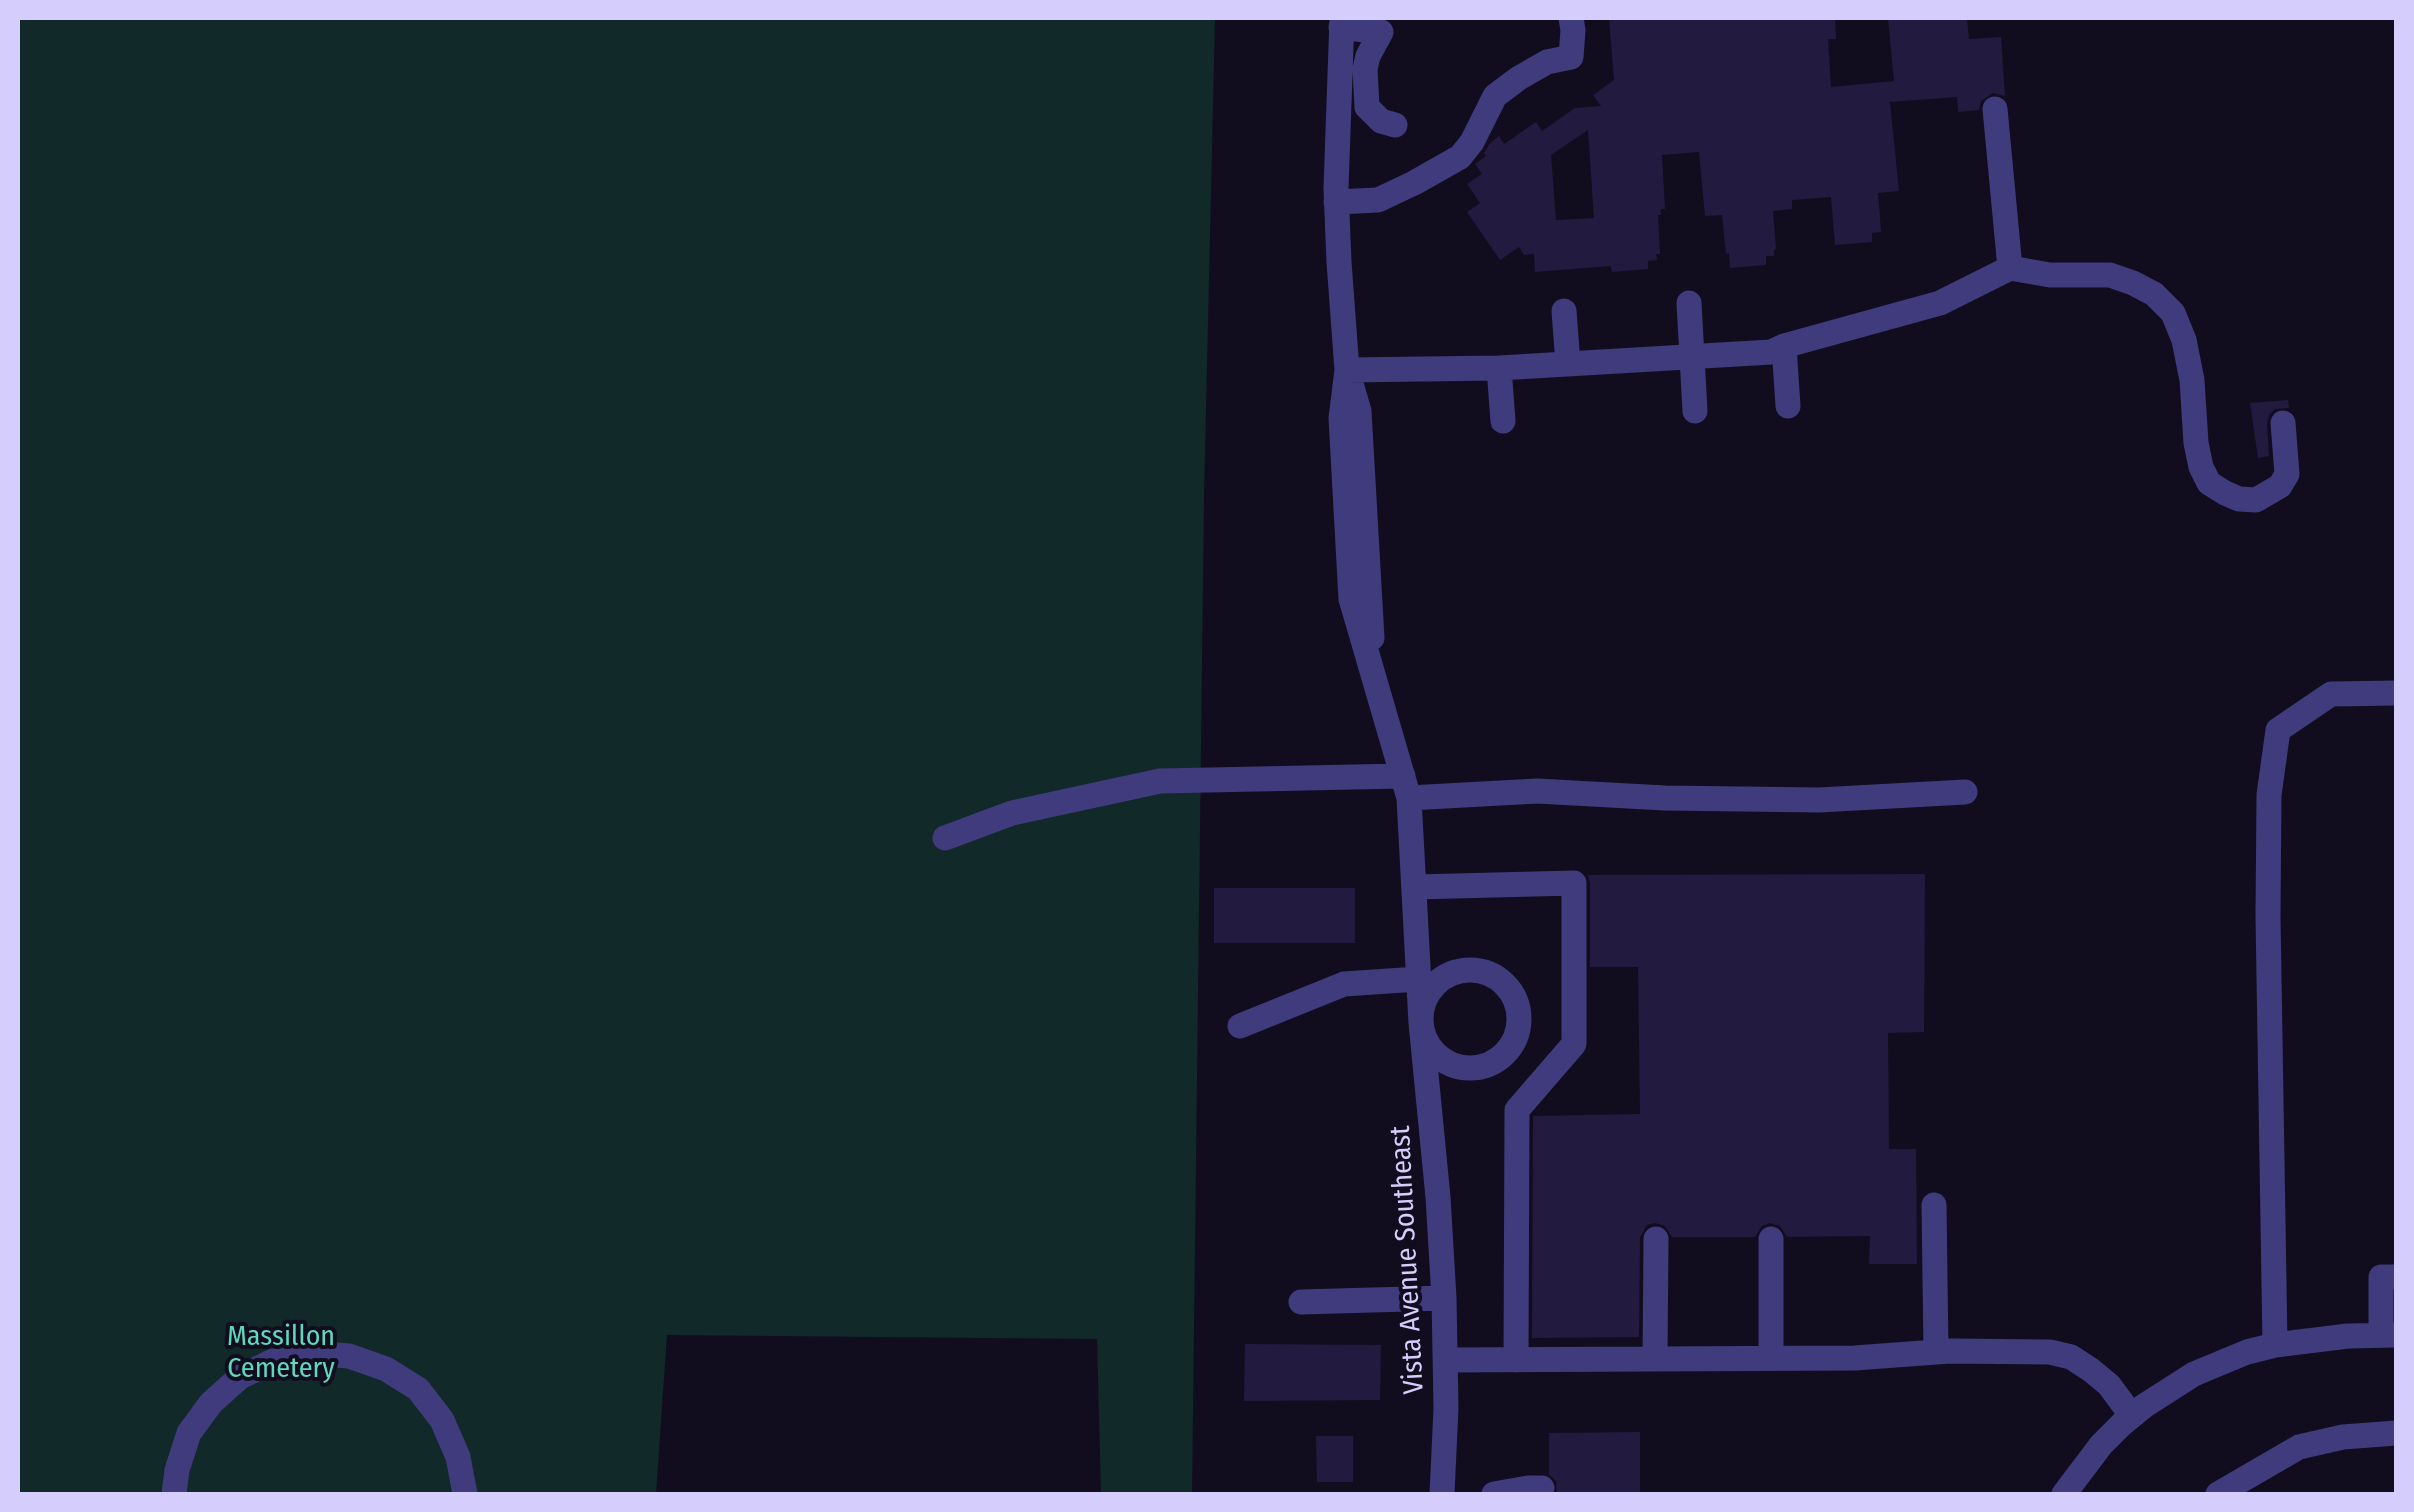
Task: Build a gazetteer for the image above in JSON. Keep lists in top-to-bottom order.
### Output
{
  "streets": {
    "street": ["Vista Avenue Southeast"]
  },
  "parks": ["Massillon Cemetery"]
}
